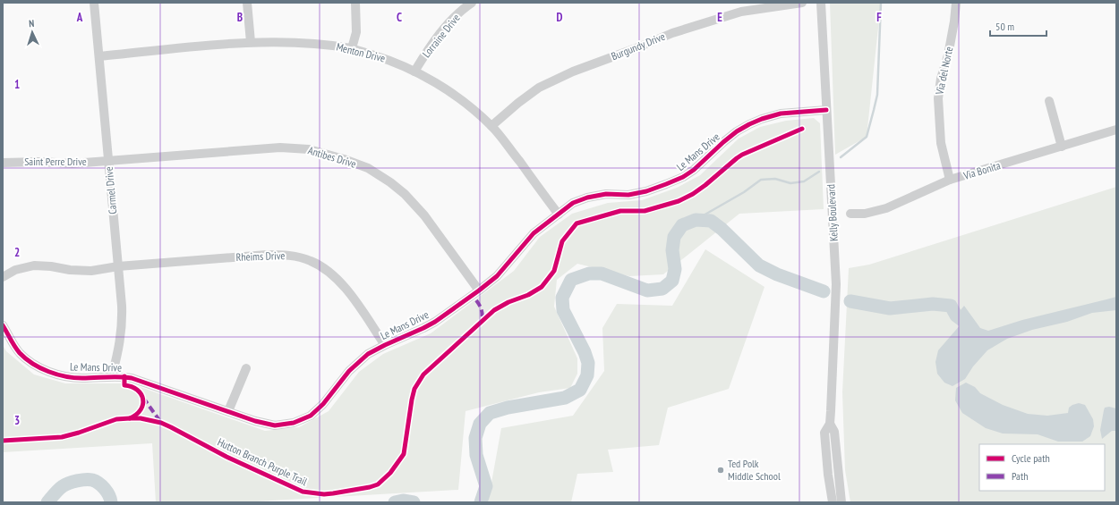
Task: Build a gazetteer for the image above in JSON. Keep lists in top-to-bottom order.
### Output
{
  "streets": {
    "street": [
      "Lorraine Drive",
      "Burgundy Drive",
      "Menton Drive",
      "Via del Norte",
      "Le Mans Drive",
      "Antibes Drive",
      "Saint Perre Drive",
      "Via Bonita",
      "Carmel Drive",
      "Kelly Boulevard",
      "Rheims Drive"
    ],
    "cycle path": ["Hutton Branch Purple Trail"]
  },
  "crossings": [
    ["Lorraine Drive", "Menton Drive"],
    ["Burgundy Drive", "Menton Drive"],
    ["Menton Drive", "Le Mans Drive"],
    ["Menton Drive", "Carmel Drive"],
    ["Via del Norte", "Via Bonita"],
    ["Le Mans Drive", "Antibes Drive"],
    ["Le Mans Drive", "Carmel Drive"],
    ["Le Mans Drive", "Kelly Boulevard"],
    ["Le Mans Drive", "Rheims Drive"],
    ["Antibes Drive", "Saint Perre Drive"],
    ["Antibes Drive", "Carmel Drive"],
    ["Saint Perre Drive", "Carmel Drive"],
    ["Carmel Drive", "Rheims Drive"]
  ],
  "places": ["Ted Polk Middle School"],
  "legend": ["Cycle path", "Path"],
  "scale_bar": "50 m",
  "north": "top",
  "grid": {
    "columns": [
      "A",
      "B",
      "C",
      "D",
      "E",
      "F"
    ],
    "rows": ["1", "2", "3"]
  }
}
